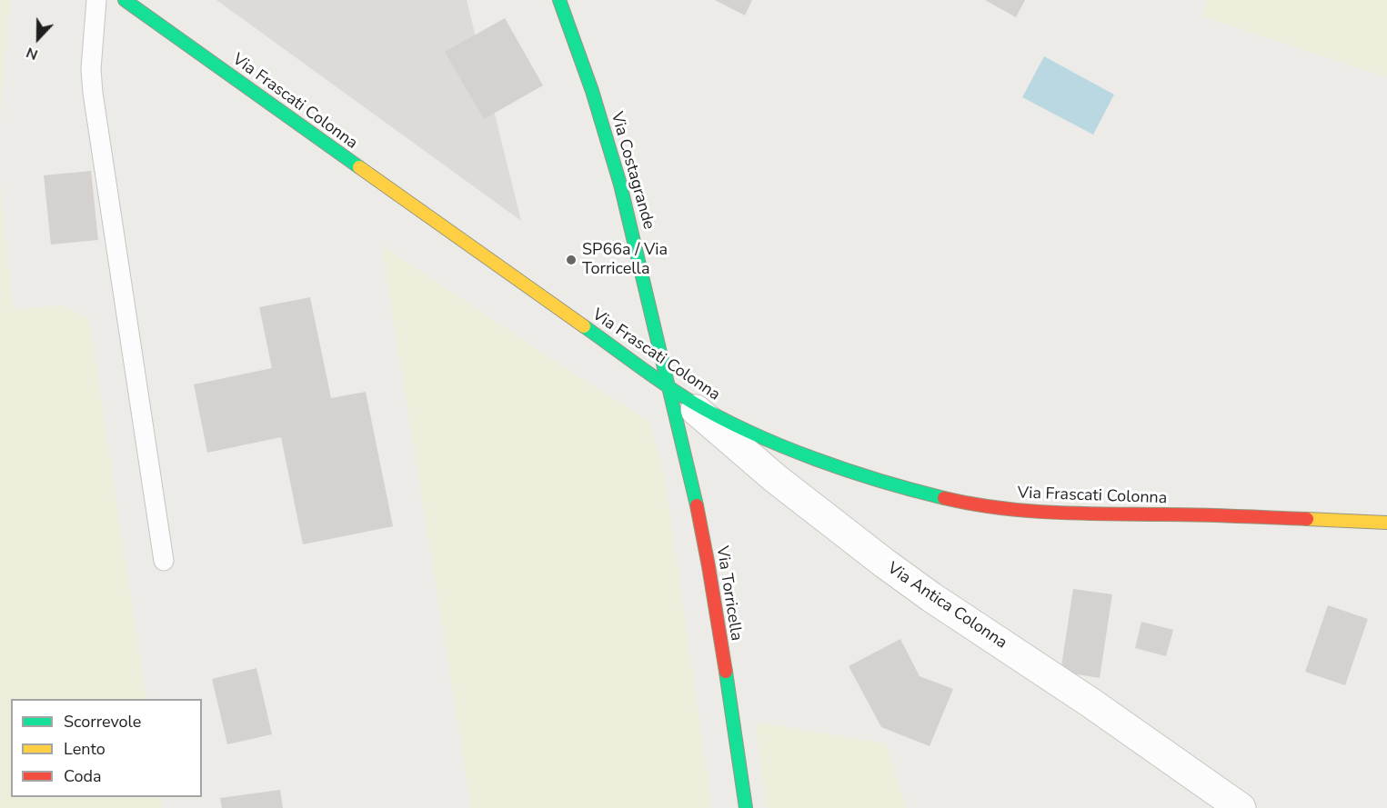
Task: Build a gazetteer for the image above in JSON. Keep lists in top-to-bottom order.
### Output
{
  "streets": {
    "street": [
      "Via Frascati Colonna",
      "Via Costagrande",
      "Via Torricella",
      "Via Antica Colonna"
    ]
  },
  "crossings": [
    ["Via Frascati Colonna", "Via Costagrande"],
    ["Via Frascati Colonna", "Via Torricella"],
    ["Via Frascati Colonna", "Via Antica Colonna"],
    ["Via Costagrande", "Via Torricella"],
    ["Via Costagrande", "Via Antica Colonna"],
    ["Via Torricella", "Via Antica Colonna"]
  ],
  "places": ["SP66a / Via Torricella"],
  "legend": ["Scorrevole", "Lento", "Coda"],
  "north": "bottom"
}
